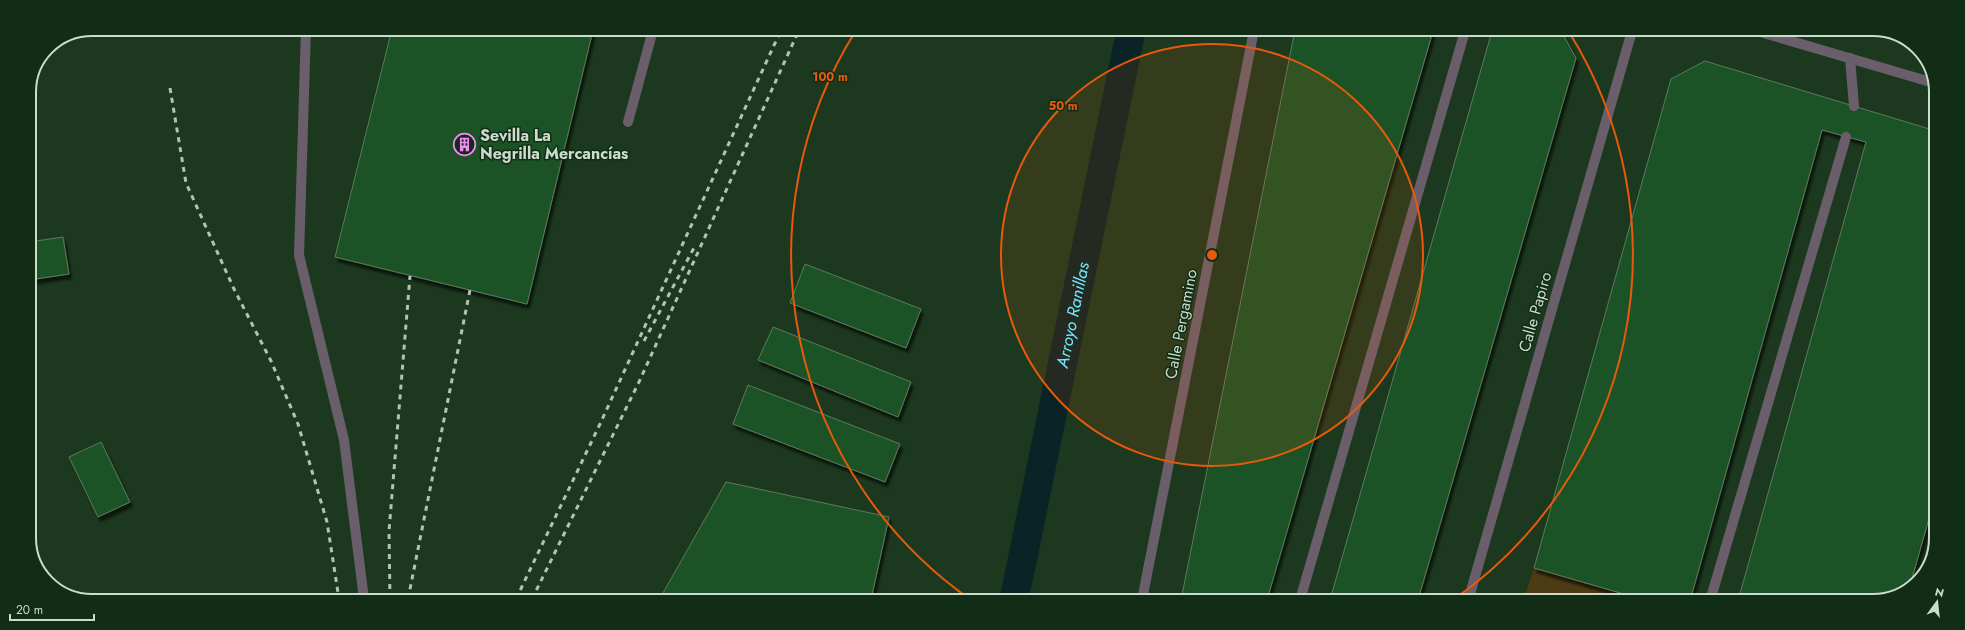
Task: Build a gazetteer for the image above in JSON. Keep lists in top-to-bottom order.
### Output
{
  "streets": {
    "street": ["Calle Papiro", "Calle Pergamino"]
  },
  "water": ["Arroyo Ranillas"],
  "places": {
    "building": ["Sevilla La Negrilla Mercancías"]
  },
  "scale_bar": "20 m",
  "north": "top",
  "rings": ["100 m", "50 m"]
}
